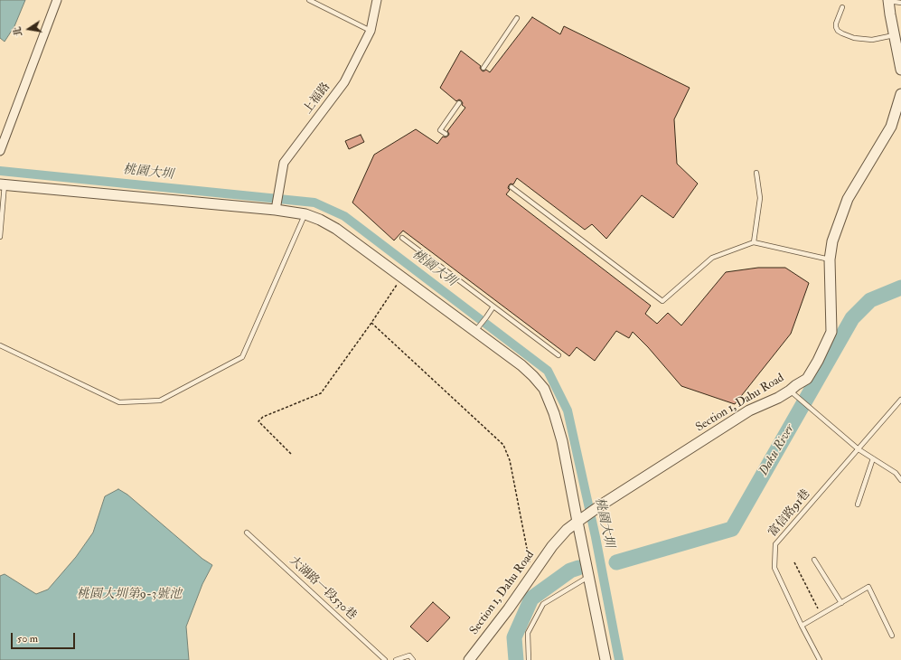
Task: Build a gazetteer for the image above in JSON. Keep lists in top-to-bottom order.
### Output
{
  "streets": {
    "street": ["上福路", "Section 1, Dahu Road"],
    "lane": ["富信路91巷", "大湖路一段530巷"]
  },
  "water": ["桃園大圳", "Daku River", "桃園大圳第9-3號池"],
  "scale_bar": "50 m",
  "north": "left"
}
